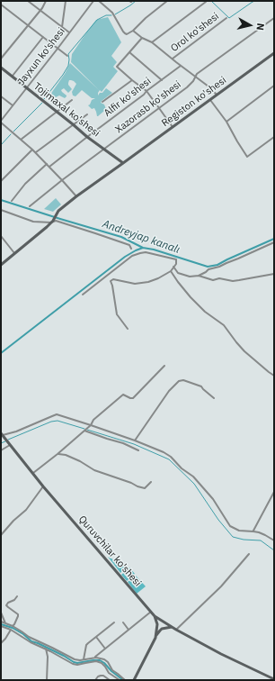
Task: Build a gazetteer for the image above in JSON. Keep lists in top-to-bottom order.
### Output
{
  "streets": {
    "street": [
      "Orol ko'shesi",
      "Jayxun ko'shesi",
      "Alfir ko'shesi",
      "Registon ko'shesi",
      "Xazorasb ko'shesi",
      "Tojimaxal ko'shesi",
      "Quruvchilar ko'shesi"
    ]
  },
  "crossings": [
    ["Jayxun ko'shesi", "Tojimaxal ko'shesi"],
    ["Alfir ko'shesi", "Tojimaxal ko'shesi"],
    ["Registon ko'shesi", "Tojimaxal ko'shesi"],
    ["Xazorasb ko'shesi", "Tojimaxal ko'shesi"]
  ],
  "water": ["Andreyjap kanalı"],
  "north": "right"
}
